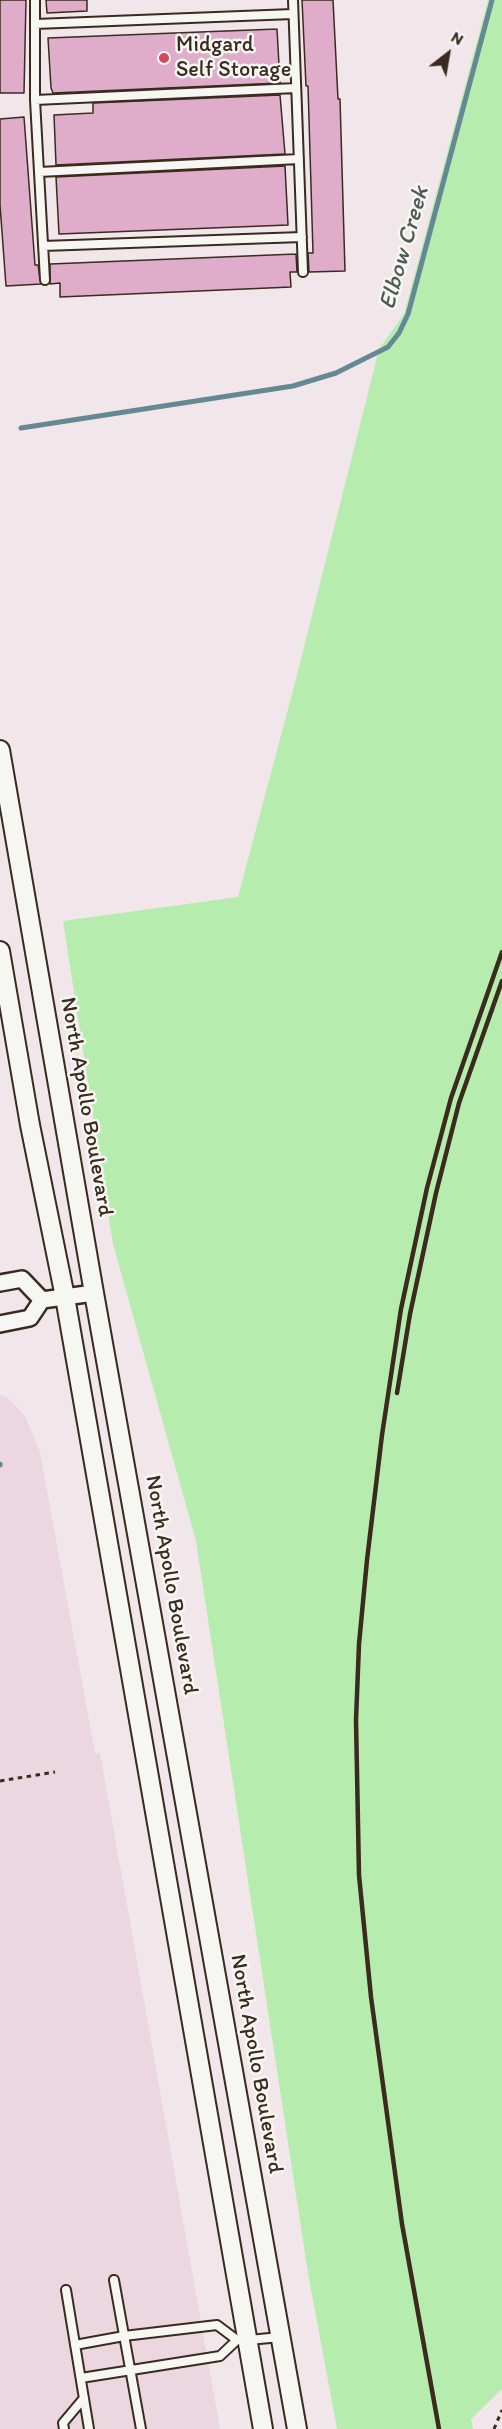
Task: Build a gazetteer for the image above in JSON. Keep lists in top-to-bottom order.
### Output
{
  "streets": {
    "street": ["North Apollo Boulevard"]
  },
  "water": ["Elbow Creek"],
  "places": ["Midgard Self Storage"],
  "north": "top right"
}
